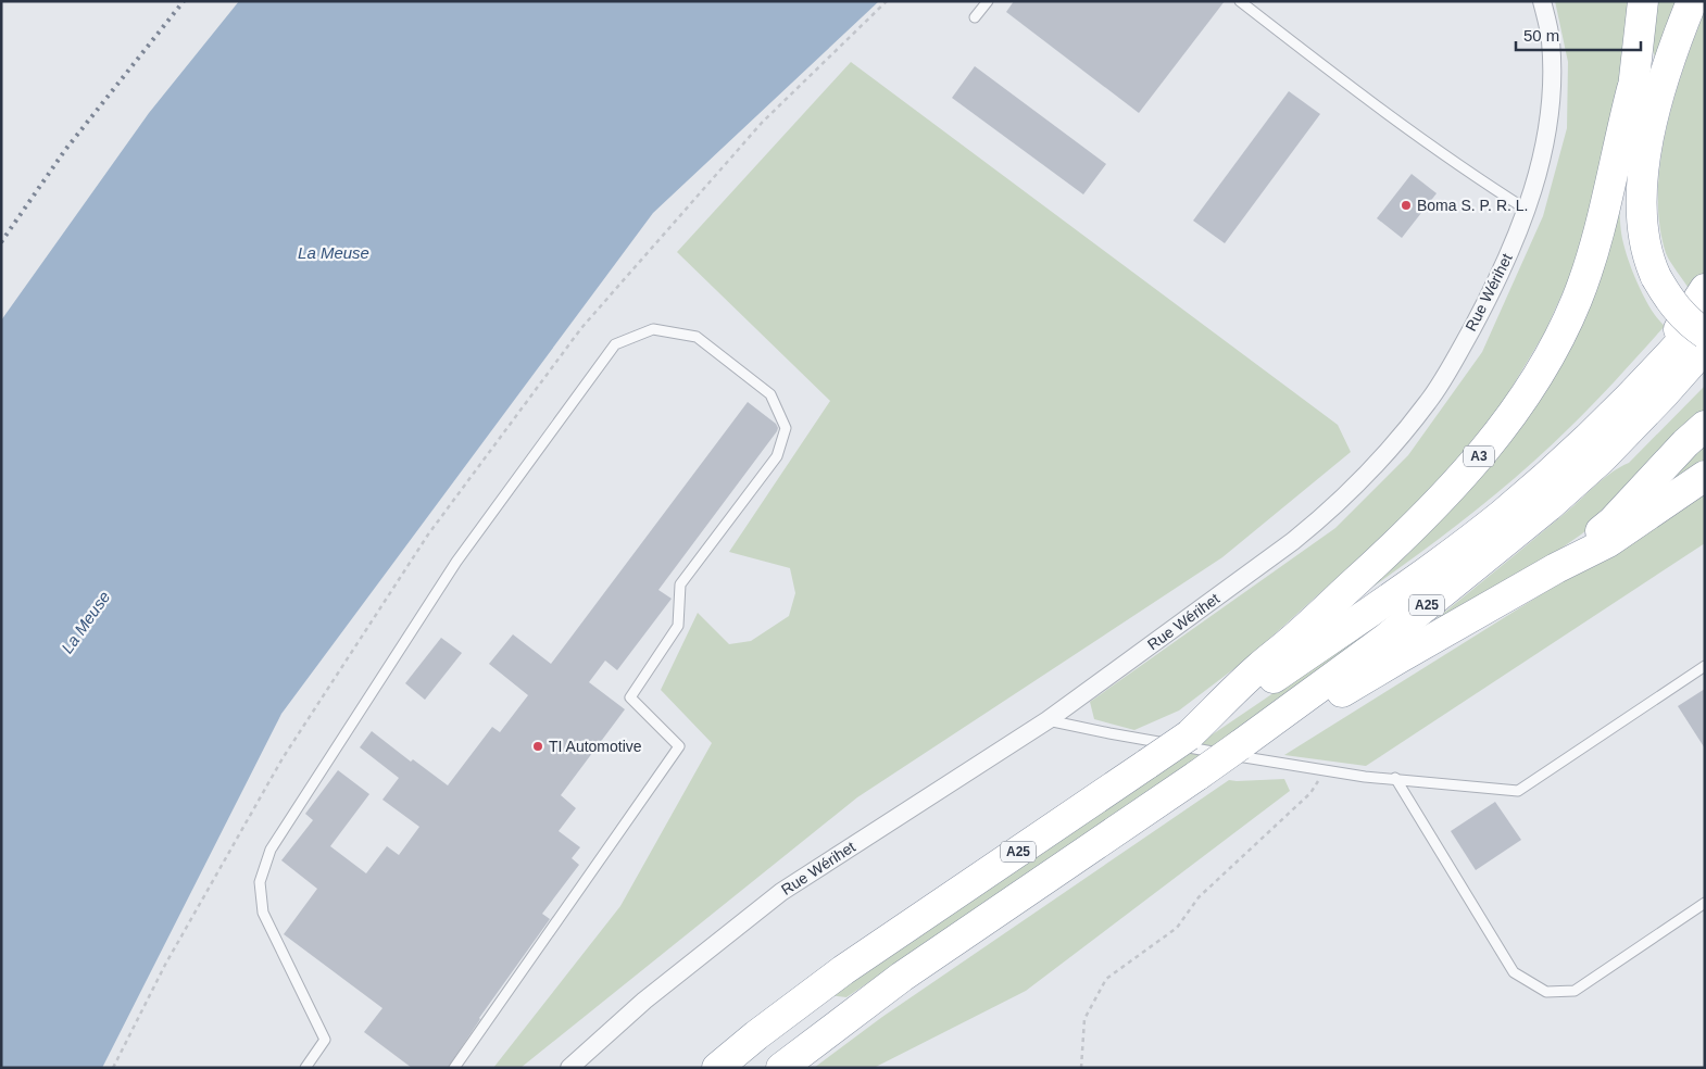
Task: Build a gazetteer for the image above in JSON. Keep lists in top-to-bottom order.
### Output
{
  "streets": {
    "highway": ["A3", "A25"],
    "street": ["Rue Wérihet"]
  },
  "crossings": [
    ["A3", "A25"]
  ],
  "water": ["La Meuse"],
  "places": ["Boma S. P. R. L.", "TI Automotive"],
  "scale_bar": "50 m"
}
